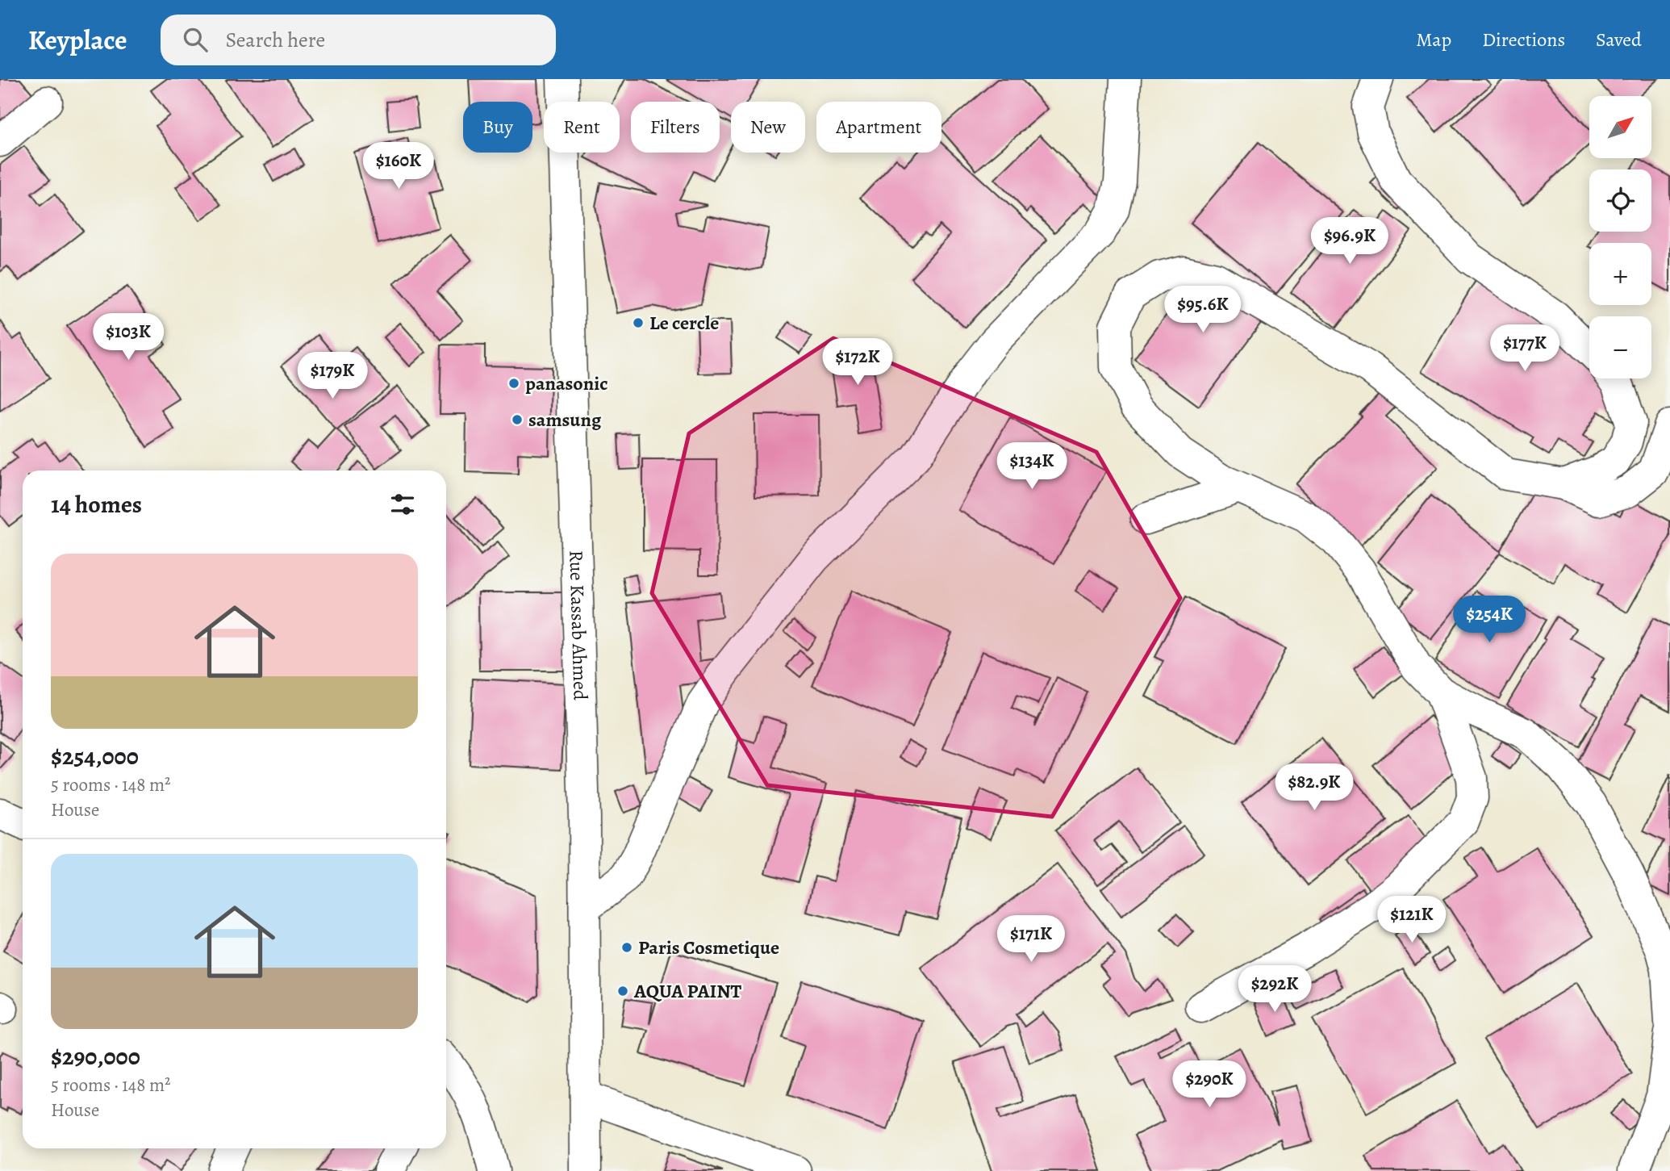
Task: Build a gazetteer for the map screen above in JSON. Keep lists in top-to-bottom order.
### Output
{
  "streets": {
    "street": ["Rue Kassab Ahmed"]
  },
  "places": [
    "Le cercle",
    "panasonic",
    "samsung",
    "Paris Cosmetique",
    "AQUA PAINT"
  ],
  "north": "top right",
  "page": {
    "header": "Keyplace",
    "search": "Search here",
    "nav": ["Map", "Directions", "Saved"],
    "map_buttons": ["+", "−"],
    "chip": [
      "Buy",
      "Rent",
      "Filters",
      "New",
      "Apartment"
    ],
    "price": [
      "$160K",
      "$96.9K",
      "$95.6K",
      "$103K",
      "$177K",
      "$172K",
      "$179K",
      "$134K",
      "$254K",
      "$82.9K",
      "$121K",
      "$171K",
      "$292K",
      "$290K"
    ],
    "heading": "14 homes",
    "list": [
      {
        "name": "$254,000",
        "note": "5 rooms · 148 m² · House"
      },
      {
        "name": "$290,000",
        "note": "5 rooms · 148 m² · House"
      }
    ]
  }
}
